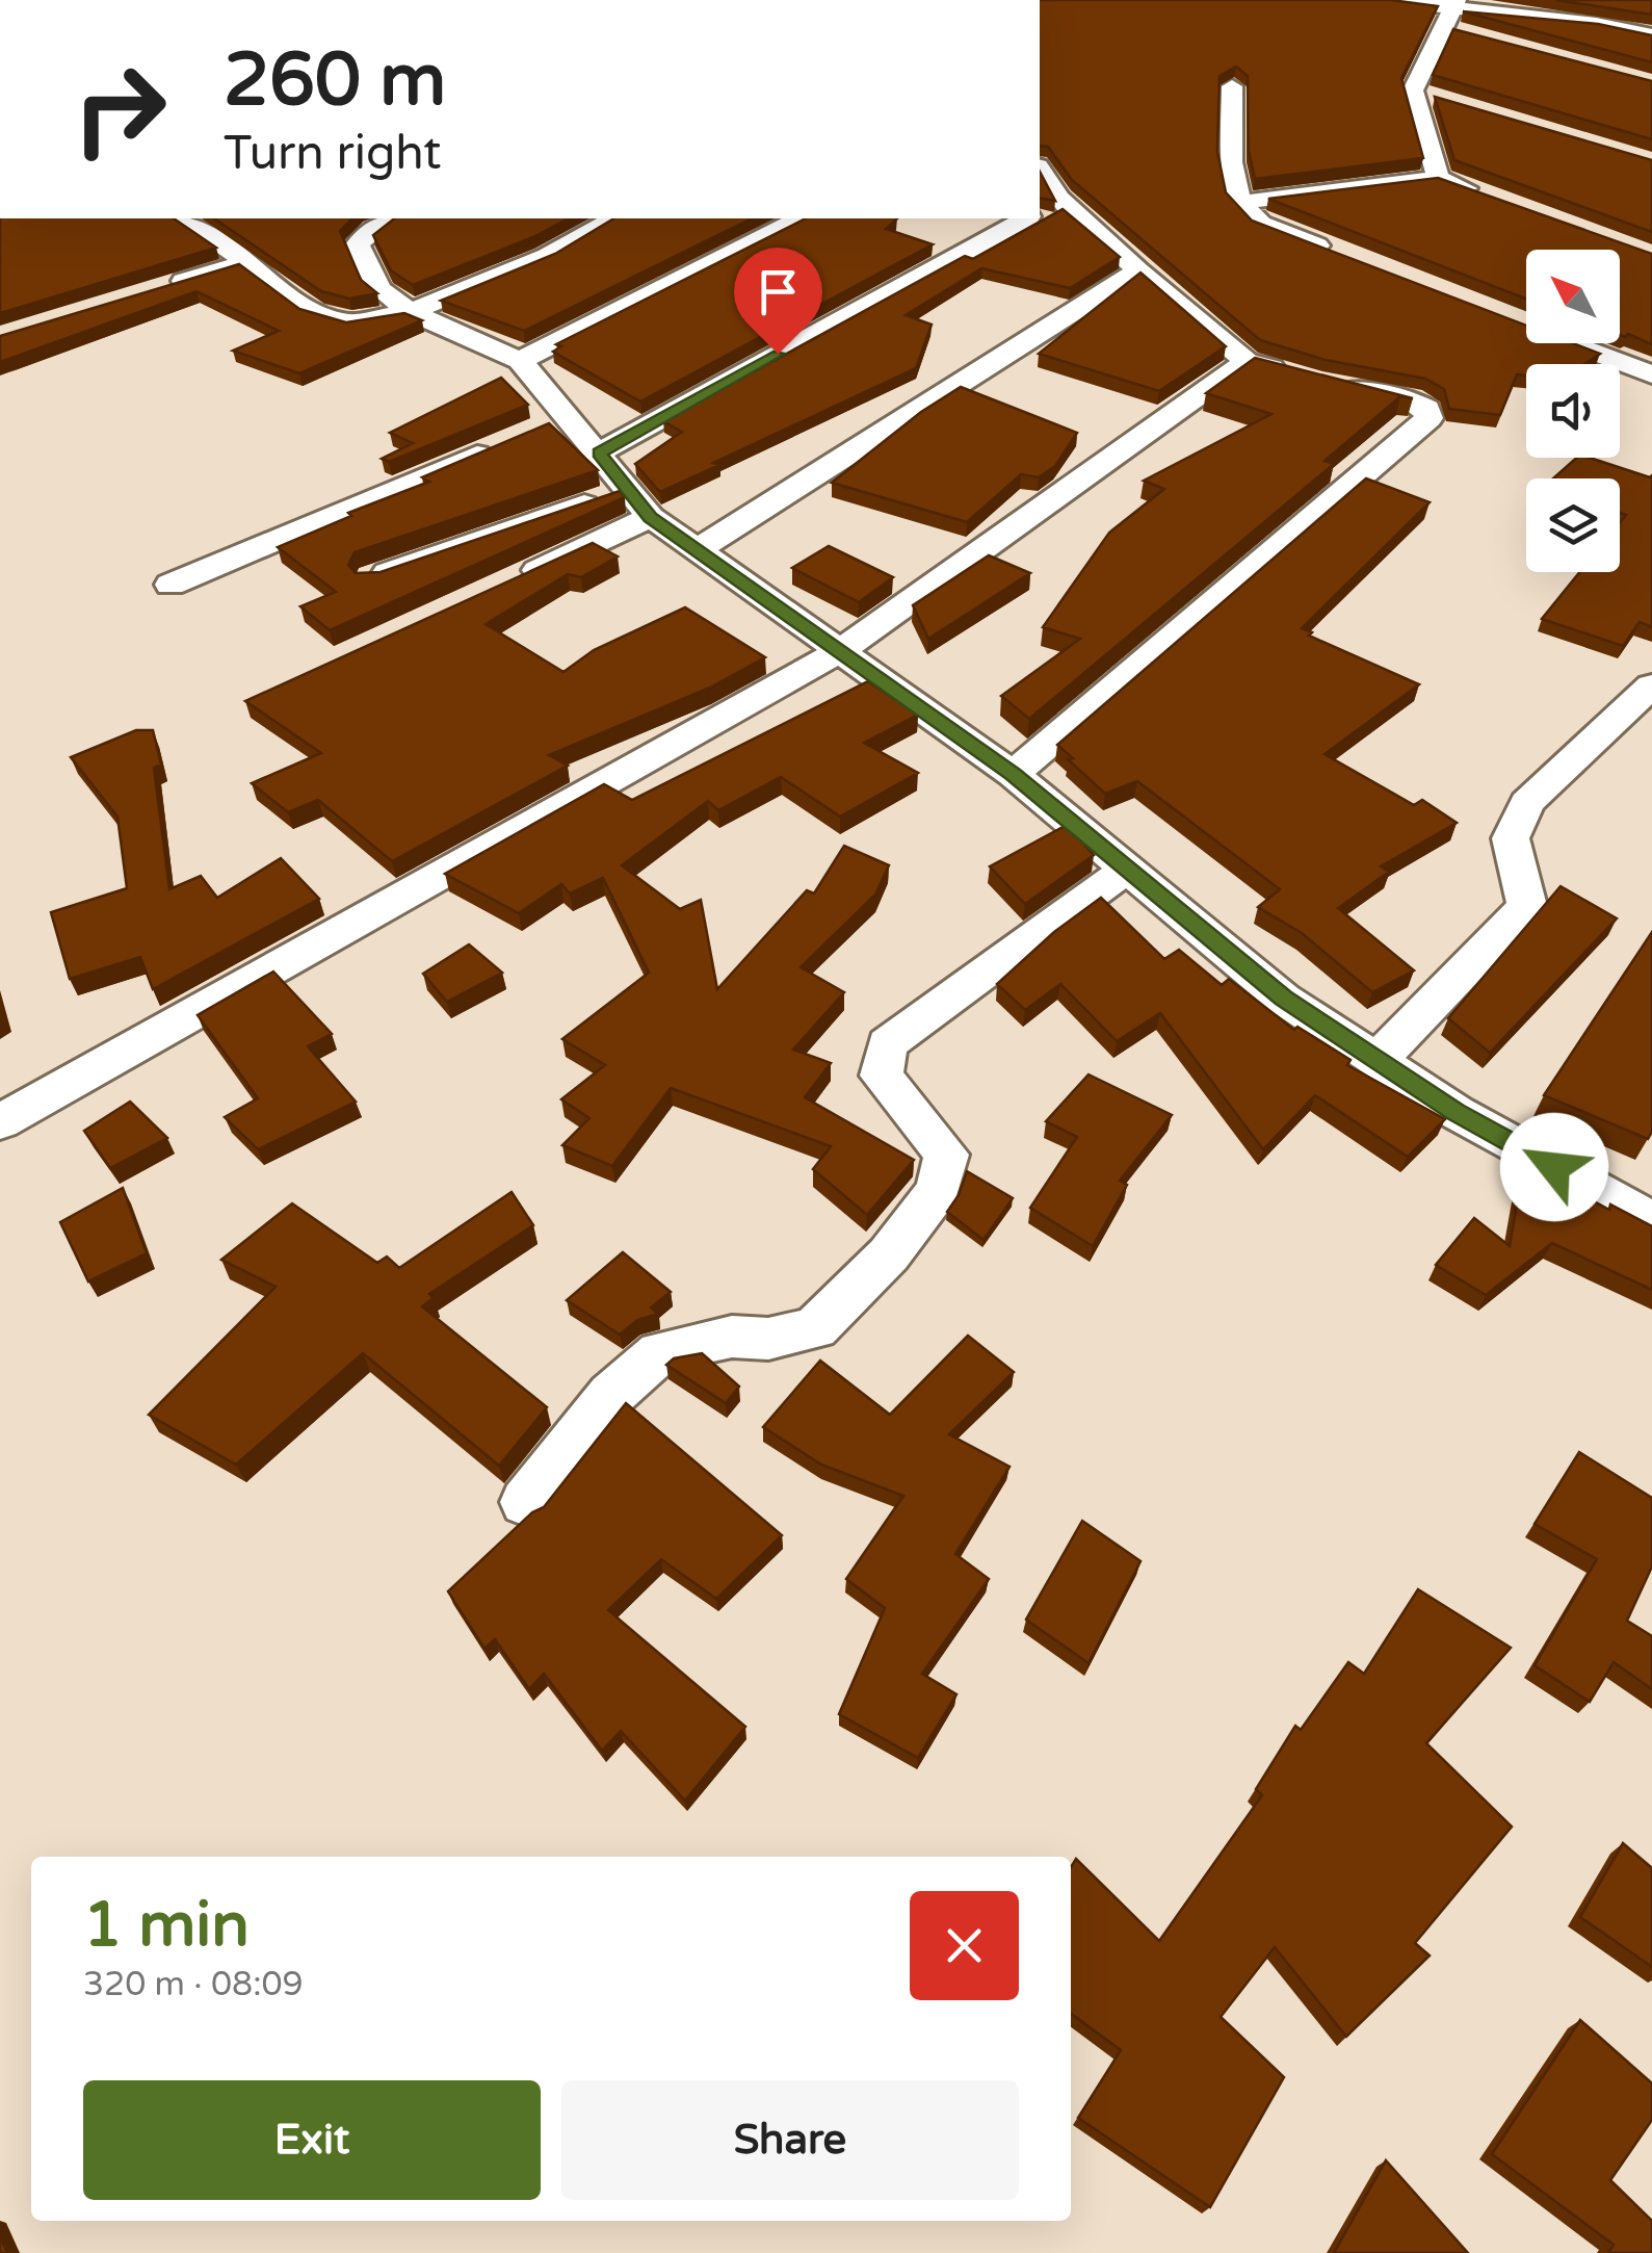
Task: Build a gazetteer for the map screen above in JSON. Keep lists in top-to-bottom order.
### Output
{
  "north": "top left",
  "page": {
    "turn": ["260 m", "Turn right"],
    "heading": ["1 min", "320 m · 08:09"],
    "buttons": ["Exit", "Share"]
  }
}
